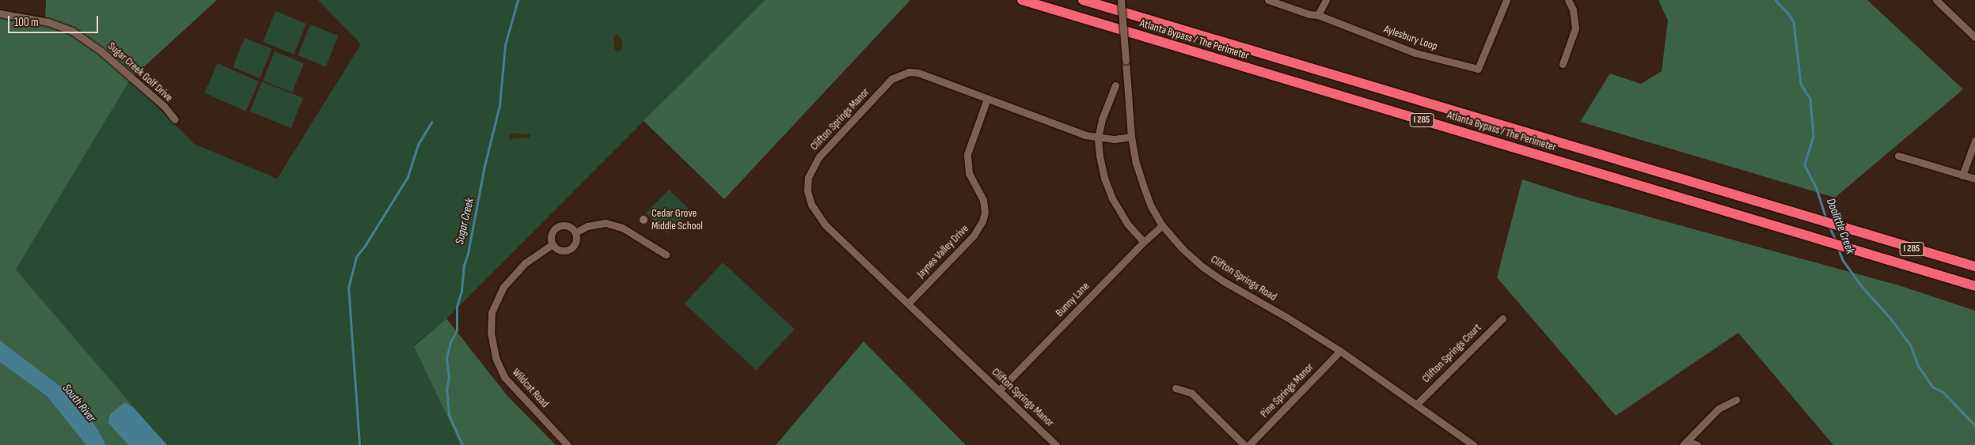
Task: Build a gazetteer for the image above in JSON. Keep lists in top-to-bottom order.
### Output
{
  "streets": {
    "highway": ["Atlanta Bypass / The Perimeter", "I 285"],
    "street": [
      "Aylesbury Loop",
      "Sugar Creek Golf Drive",
      "Clifton Springs Manor",
      "Jaynes Valley Drive",
      "Clifton Springs Road",
      "Bunny Lane",
      "Clifton Springs Court",
      "Wildcat Road",
      "Pine Springs Manor"
    ]
  },
  "crossings": [
    ["Clifton Springs Manor", "Jaynes Valley Drive"],
    ["Clifton Springs Manor", "Clifton Springs Road"],
    ["Clifton Springs Manor", "Bunny Lane"],
    ["Clifton Springs Road", "Bunny Lane"],
    ["Clifton Springs Road", "Clifton Springs Court"],
    ["Clifton Springs Road", "Pine Springs Manor"]
  ],
  "water": ["Sugar Creek", "Doolittle Creek", "South River"],
  "places": ["Cedar Grove Middle School"],
  "scale_bar": "100 m"
}
